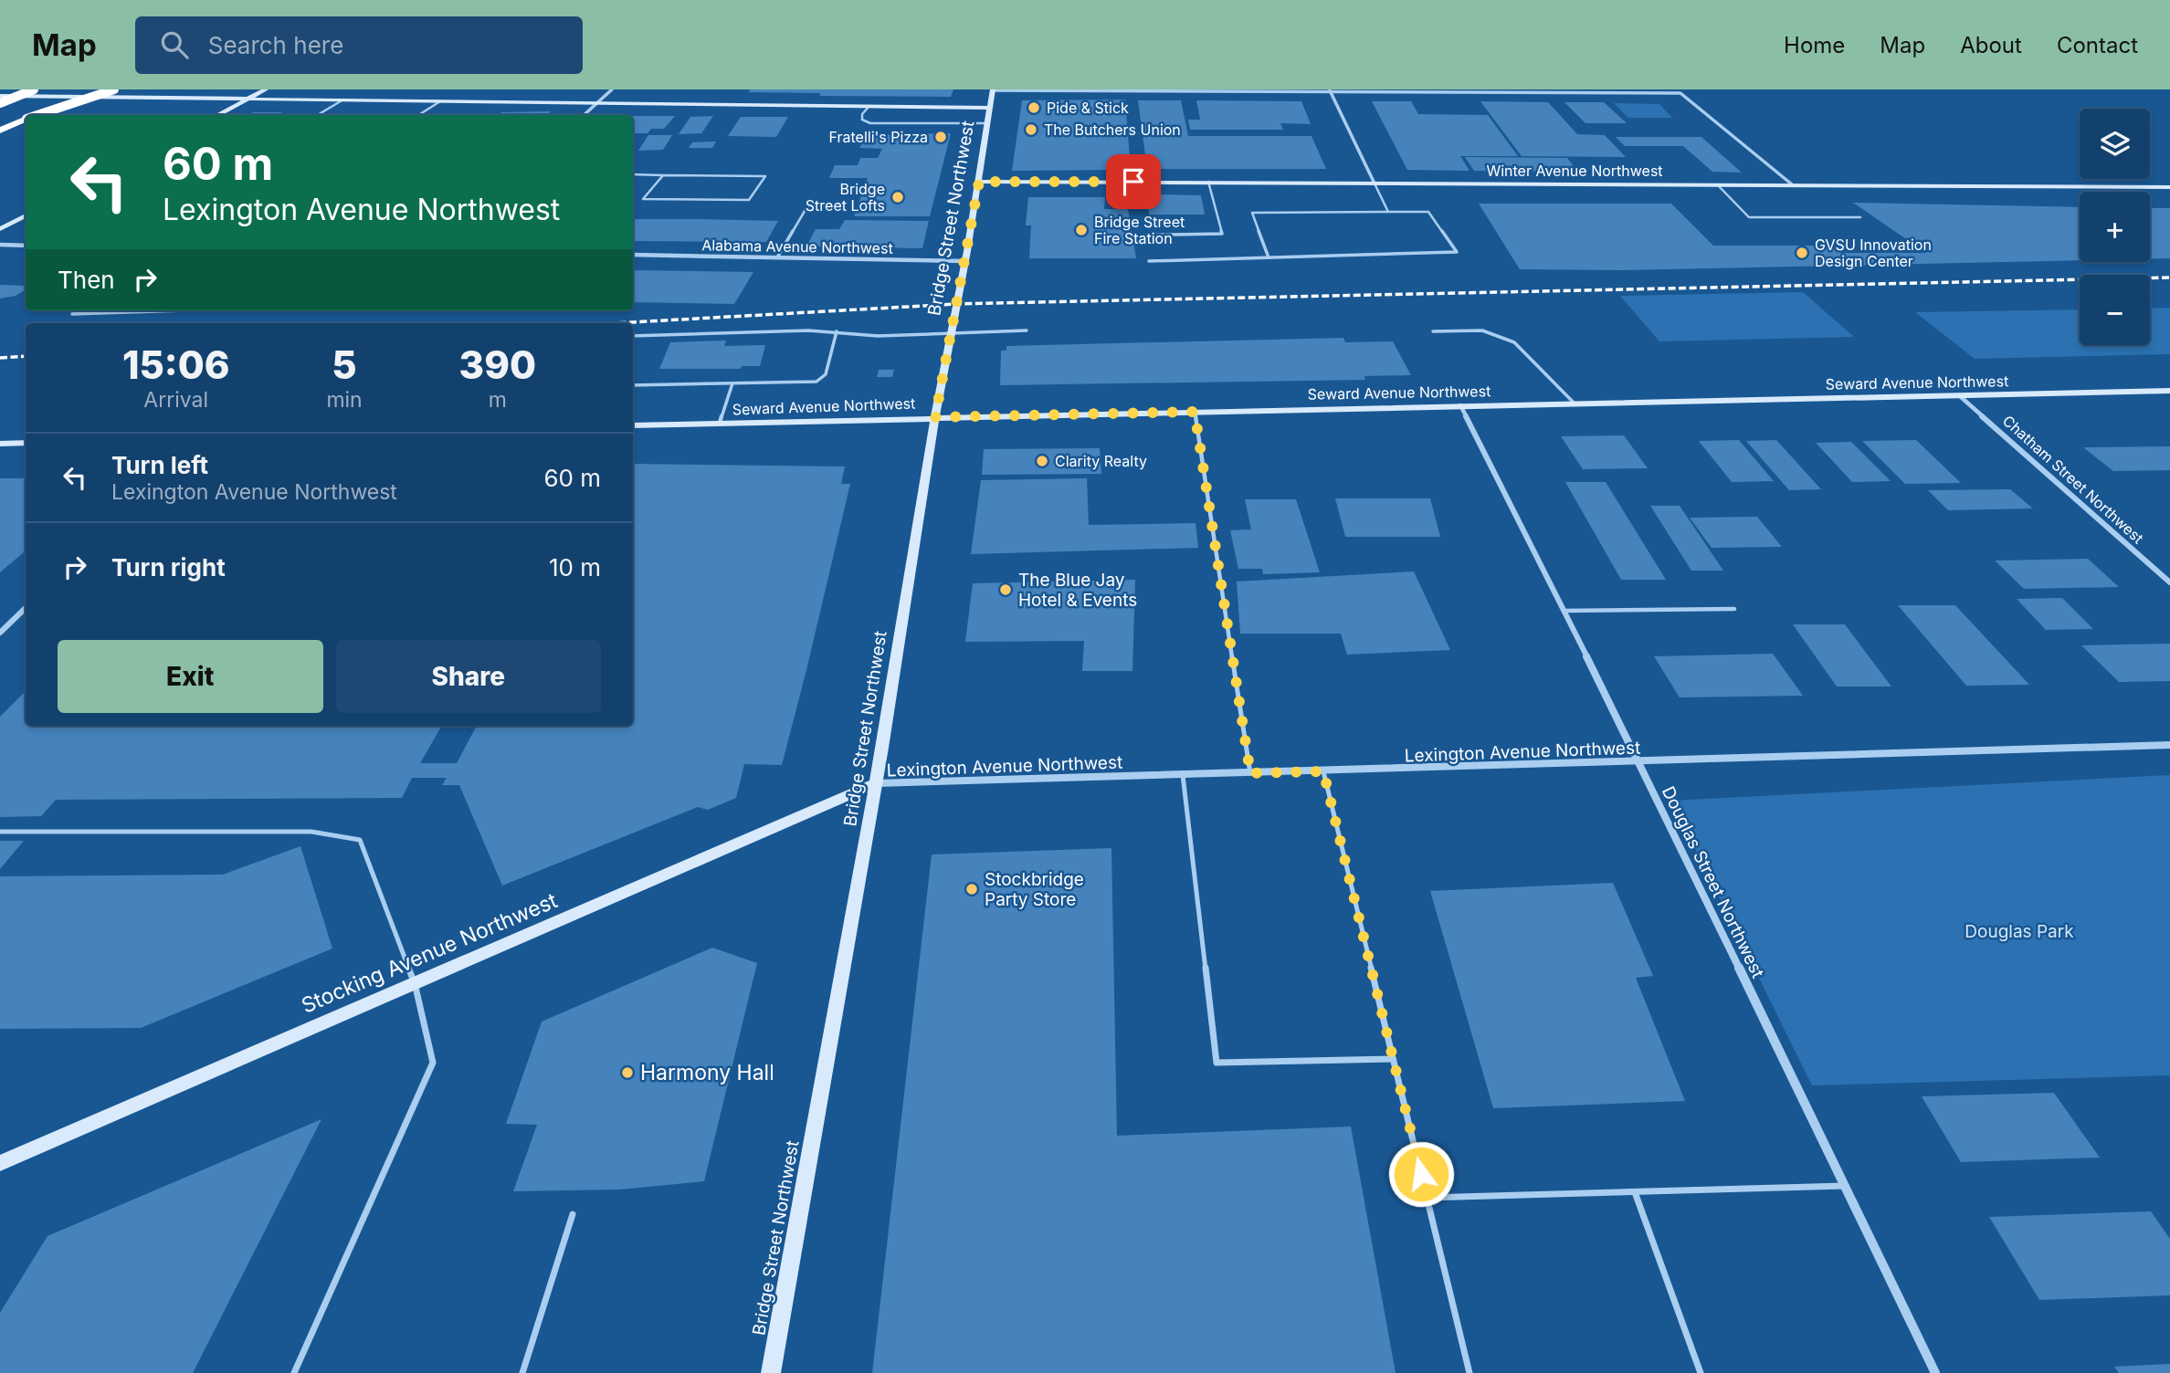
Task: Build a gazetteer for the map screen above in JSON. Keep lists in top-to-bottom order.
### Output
{
  "streets": {
    "street": [
      "Winter Avenue Northwest",
      "Bridge Street Northwest",
      "Alabama Avenue Northwest",
      "Seward Avenue Northwest",
      "Chatham Street Northwest",
      "Lexington Avenue Northwest",
      "Douglas Street Northwest",
      "Stocking Avenue Northwest"
    ]
  },
  "crossings": [
    ["Winter Avenue Northwest", "Bridge Street Northwest"],
    ["Bridge Street Northwest", "Alabama Avenue Northwest"],
    ["Bridge Street Northwest", "Seward Avenue Northwest"],
    ["Bridge Street Northwest", "Lexington Avenue Northwest"],
    ["Bridge Street Northwest", "Stocking Avenue Northwest"],
    ["Seward Avenue Northwest", "Chatham Street Northwest"],
    ["Seward Avenue Northwest", "Douglas Street Northwest"],
    ["Lexington Avenue Northwest", "Douglas Street Northwest"],
    ["Lexington Avenue Northwest", "Stocking Avenue Northwest"]
  ],
  "parks": ["Douglas Park"],
  "places": [
    "Pide & Stick",
    "The Butchers Union",
    "Fratelli's Pizza",
    "Bridge Street Lofts",
    "Bridge Street Fire Station",
    "GVSU Innovation Design Center",
    "Clarity Realty",
    "The Blue Jay Hotel & Events",
    "Stockbridge Party Store",
    "Harmony Hall"
  ],
  "page": {
    "header": "Map",
    "search": "Search here",
    "nav": [
      "Home",
      "Map",
      "About",
      "Contact"
    ],
    "map_buttons": ["+", "−"],
    "turn": ["60 m", "Lexington Avenue Northwest"],
    "then": "Then",
    "eta": [
      "15:06",
      "Arrival",
      "5",
      "min",
      "390",
      "m"
    ],
    "list": [
      {
        "name": "Turn left",
        "note": "Lexington Avenue Northwest",
        "value": "60 m"
      },
      {
        "name": "Turn right",
        "value": "10 m"
      }
    ],
    "buttons": ["Exit", "Share"]
  }
}
